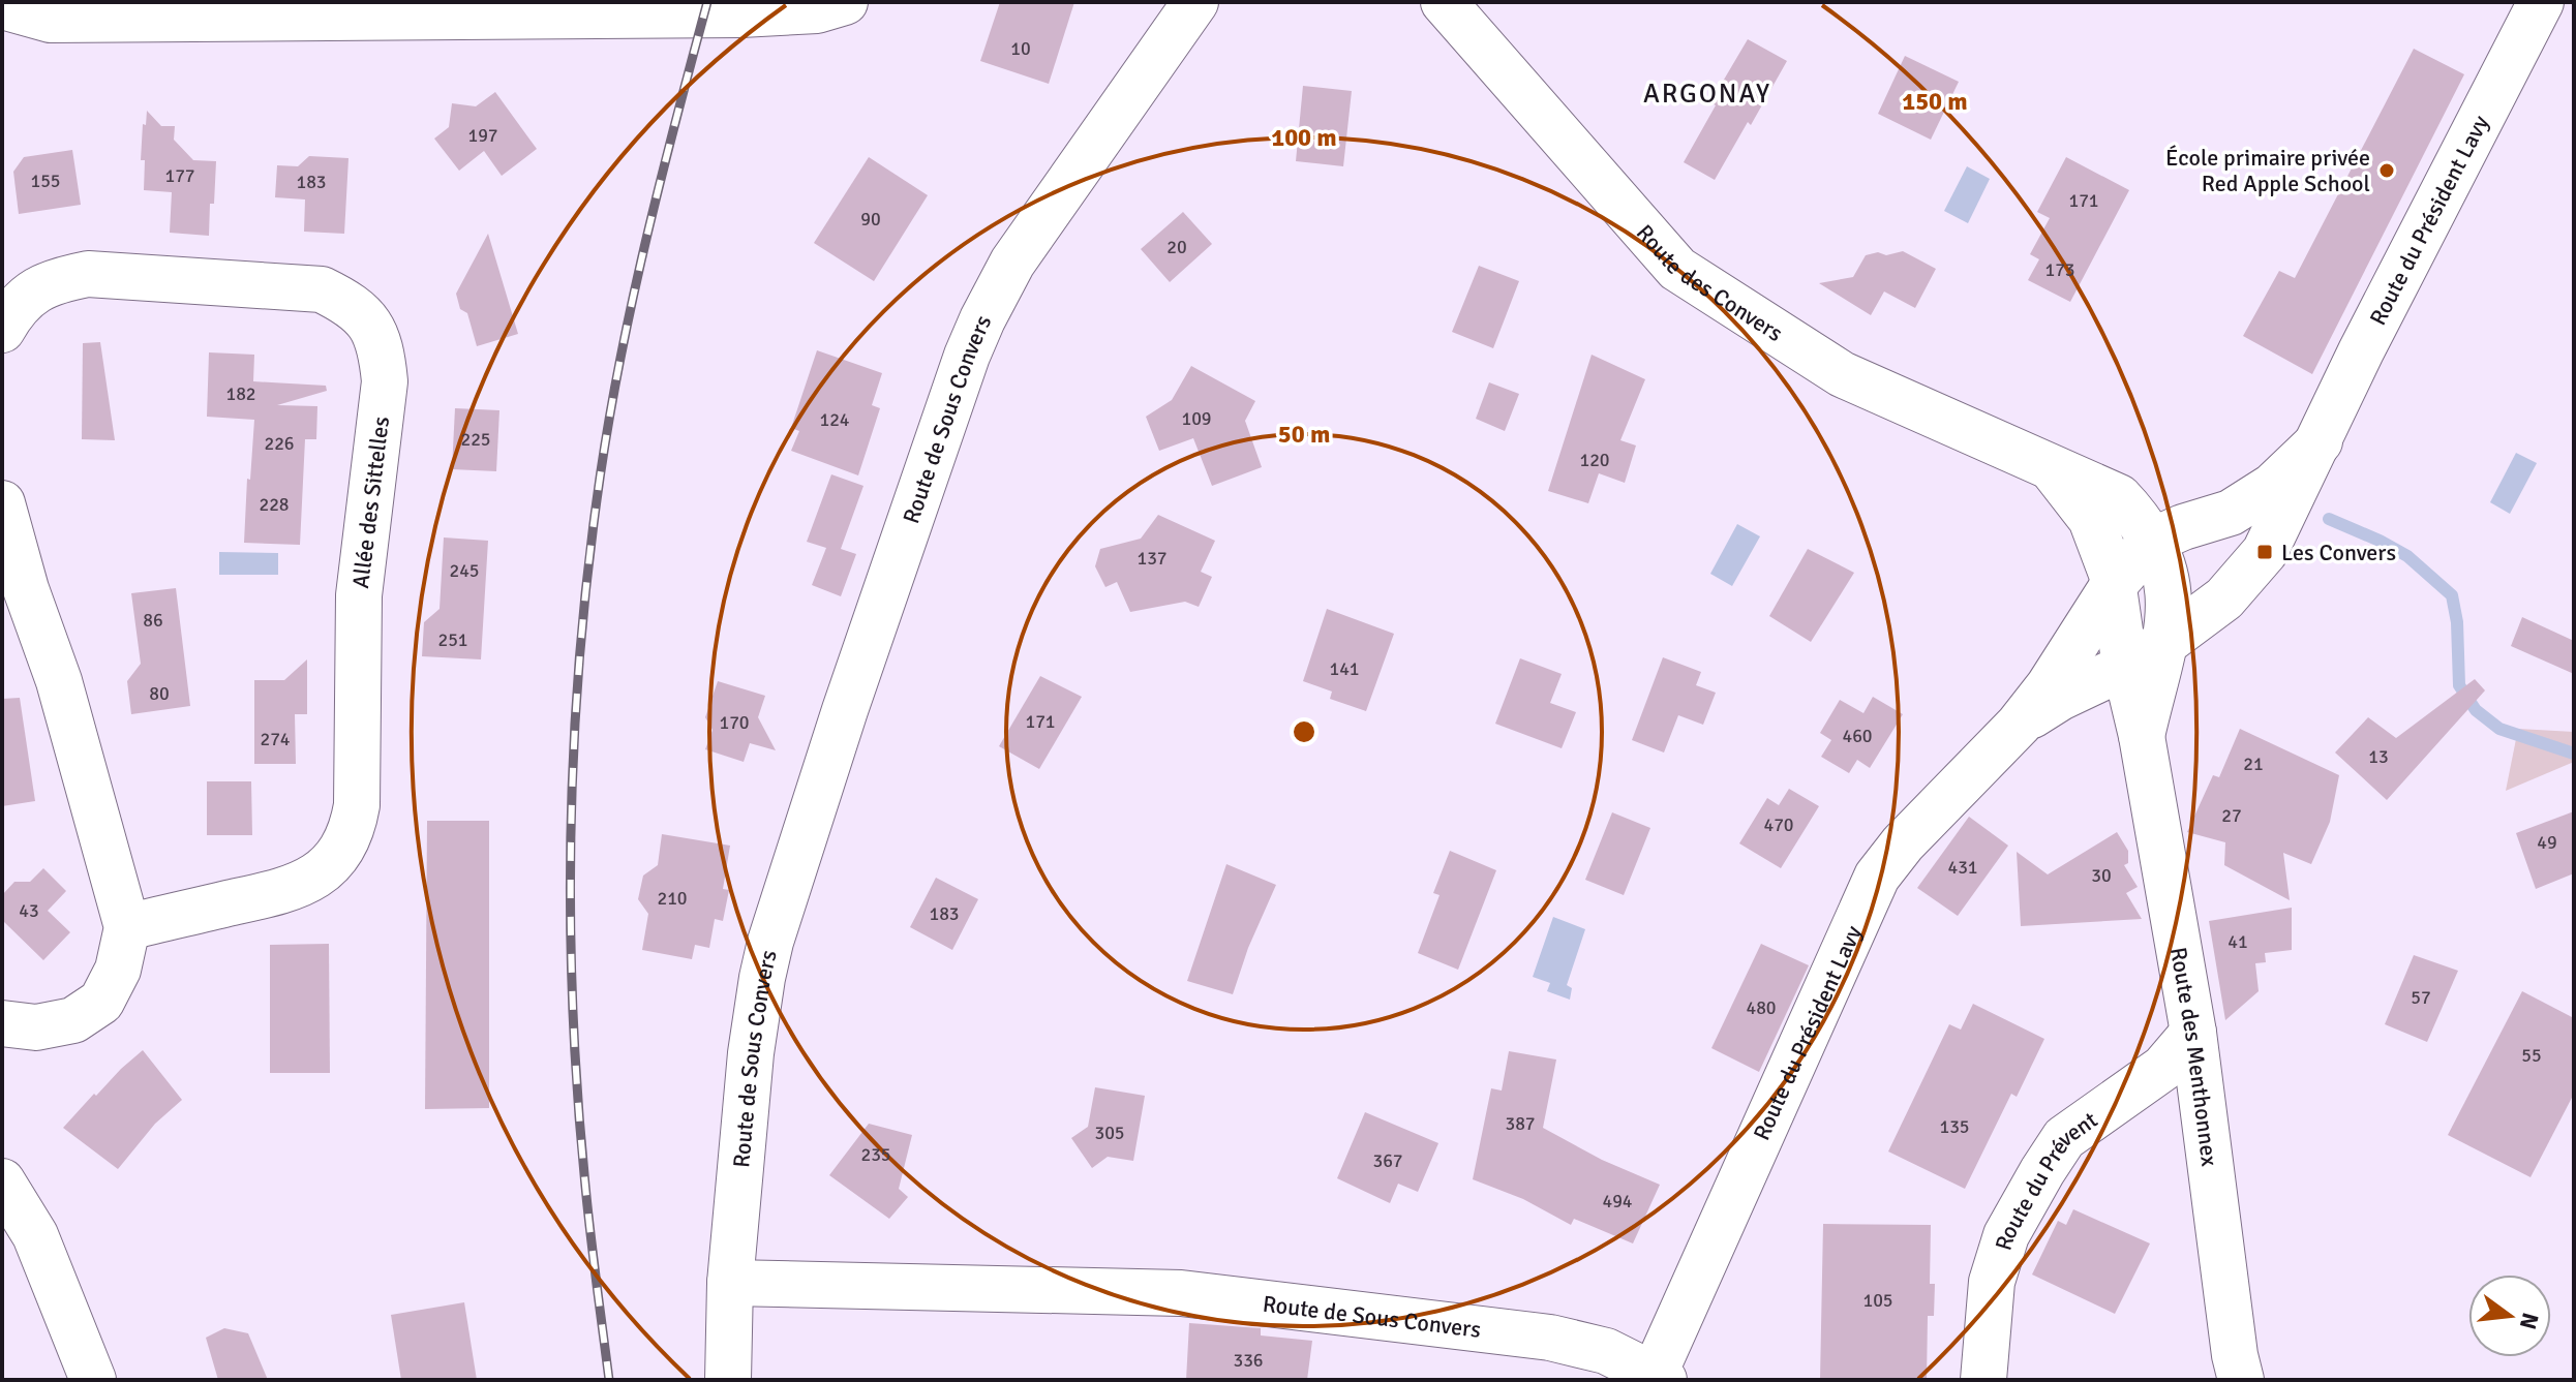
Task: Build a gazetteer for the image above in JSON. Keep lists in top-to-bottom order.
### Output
{
  "streets": {
    "street": [
      "Route du Président Lavy",
      "Route des Convers",
      "Route de Sous Convers",
      "Allée des Sittelles",
      "Route des Menthonnex",
      "Route du Prévent"
    ]
  },
  "crossings": [
    ["Route du Président Lavy", "Route des Convers"],
    ["Route du Président Lavy", "Route de Sous Convers"],
    ["Route du Président Lavy", "Route des Menthonnex"],
    ["Route des Convers", "Route des Menthonnex"],
    ["Route des Menthonnex", "Route du Prévent"]
  ],
  "districts": ["ARGONAY"],
  "places": {
    "other": ["École primaire privée Red Apple School"],
    "transit": ["Les Convers"]
  },
  "house_numbers": [
    "10",
    "197",
    "177",
    "155",
    "183",
    "171",
    "90",
    "20",
    "173",
    "182",
    "109",
    "124",
    "225",
    "226",
    "120",
    "228",
    "137",
    "245",
    "86",
    "251",
    "141",
    "80",
    "171",
    "170",
    "460",
    "274",
    "13",
    "21",
    "27",
    "470",
    "49",
    "431",
    "30",
    "210",
    "43",
    "183",
    "41",
    "57",
    "480",
    "55",
    "387",
    "135",
    "305",
    "235",
    "367",
    "494",
    "105",
    "336"
  ],
  "north": "right",
  "rings": ["150 m", "100 m", "50 m"]
}
